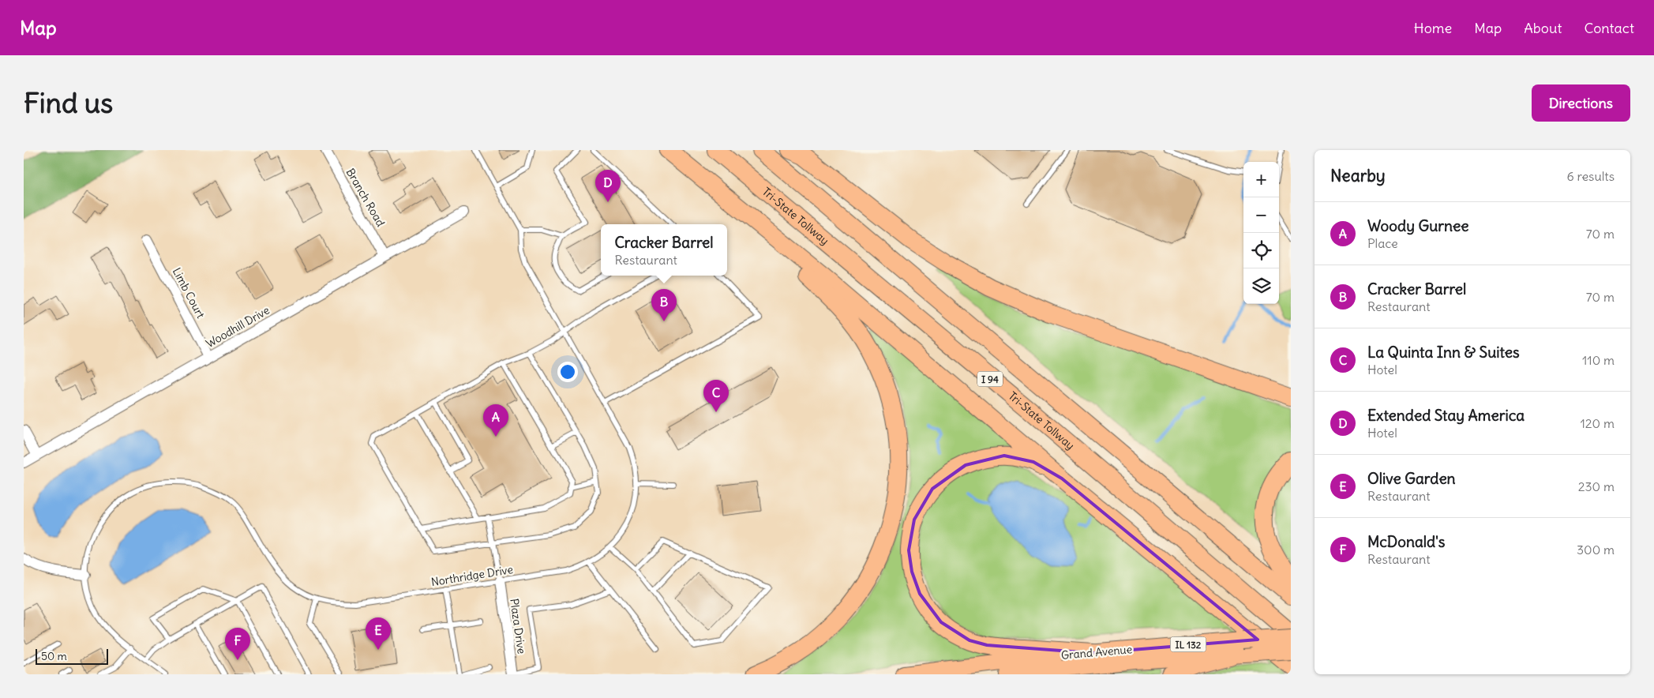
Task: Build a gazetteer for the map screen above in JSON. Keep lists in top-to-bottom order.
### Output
{
  "streets": {
    "highway": ["Tri-State Tollway", "I 94"],
    "main road": ["IL 132", "Grand Avenue"],
    "street": [
      "Branch Road",
      "Limb Court",
      "Woodhill Drive",
      "Plaza Drive"
    ],
    "lane": ["Northridge Drive"]
  },
  "crossings": [
    ["Branch Road", "Woodhill Drive"],
    ["Limb Court", "Woodhill Drive"],
    ["Northridge Drive", "Plaza Drive"]
  ],
  "scale_bar": "50 m",
  "page": {
    "header": "Map",
    "nav": [
      "Home",
      "Map",
      "About",
      "Contact"
    ],
    "buttons": "Directions",
    "title": "Find us",
    "heading": ["Nearby", "6 results"],
    "map_buttons": ["+", "−"],
    "pins": [
      "D",
      "B",
      "C",
      "A",
      "E",
      "F"
    ],
    "list": [
      {
        "mark": "A",
        "name": "Woody Gurnee",
        "note": "Place",
        "value": "70 m"
      },
      {
        "mark": "B",
        "name": "Cracker Barrel",
        "note": "Restaurant",
        "value": "70 m"
      },
      {
        "mark": "C",
        "name": "La Quinta Inn & Suites",
        "note": "Hotel",
        "value": "110 m"
      },
      {
        "mark": "D",
        "name": "Extended Stay America",
        "note": "Hotel",
        "value": "120 m"
      },
      {
        "mark": "E",
        "name": "Olive Garden",
        "note": "Restaurant",
        "value": "230 m"
      },
      {
        "mark": "F",
        "name": "McDonald's",
        "note": "Restaurant",
        "value": "300 m"
      }
    ],
    "popup": ["Cracker Barrel", "Restaurant"],
    "scale": "50 m"
  }
}
